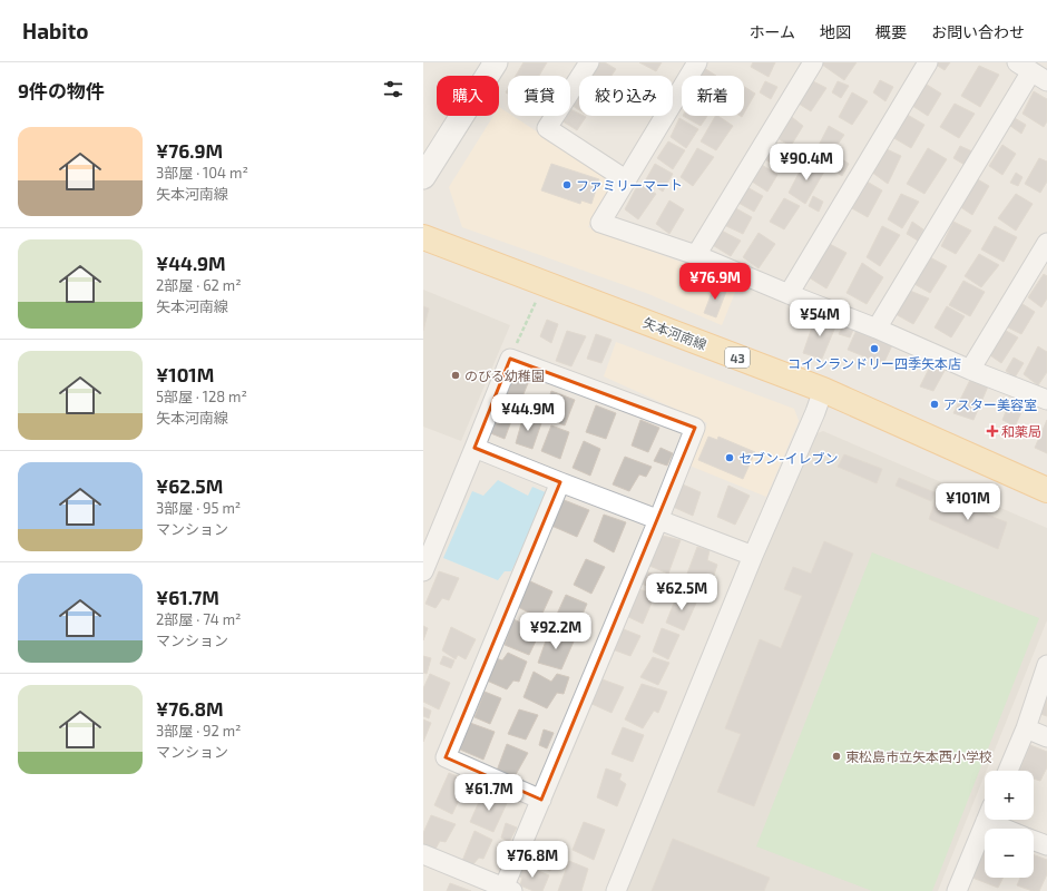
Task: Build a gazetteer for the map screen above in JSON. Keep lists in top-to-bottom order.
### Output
{
  "streets": {
    "main road": ["矢本河南線", "43"]
  },
  "places": {
    "other": [
      "ファミリーマート",
      "コインランドリー四季矢本店",
      "のびる幼稚園",
      "アスター美容室",
      "セブン-イレブン",
      "東松島市立矢本西小学校"
    ],
    "health": ["和薬局"]
  },
  "page": {
    "header": "Habito",
    "nav": [
      "ホーム",
      "地図",
      "概要",
      "お問い合わせ"
    ],
    "heading": "9件の物件",
    "chip": [
      "購入",
      "賃貸",
      "絞り込み",
      "新着"
    ],
    "list": [
      {
        "name": "¥76.9M",
        "note": "3部屋 · 104 m² · 矢本河南線"
      },
      {
        "name": "¥44.9M",
        "note": "2部屋 · 62 m² · 矢本河南線"
      },
      {
        "name": "¥101M",
        "note": "5部屋 · 128 m² · 矢本河南線"
      },
      {
        "name": "¥62.5M",
        "note": "3部屋 · 95 m² · マンション"
      },
      {
        "name": "¥61.7M",
        "note": "2部屋 · 74 m² · マンション"
      },
      {
        "name": "¥76.8M",
        "note": "3部屋 · 92 m² · マンション"
      }
    ],
    "price": [
      "¥90.4M",
      "¥76.9M",
      "¥54M",
      "¥44.9M",
      "¥101M",
      "¥62.5M",
      "¥92.2M",
      "¥61.7M",
      "¥76.8M"
    ],
    "map_buttons": ["+", "−"]
  }
}
